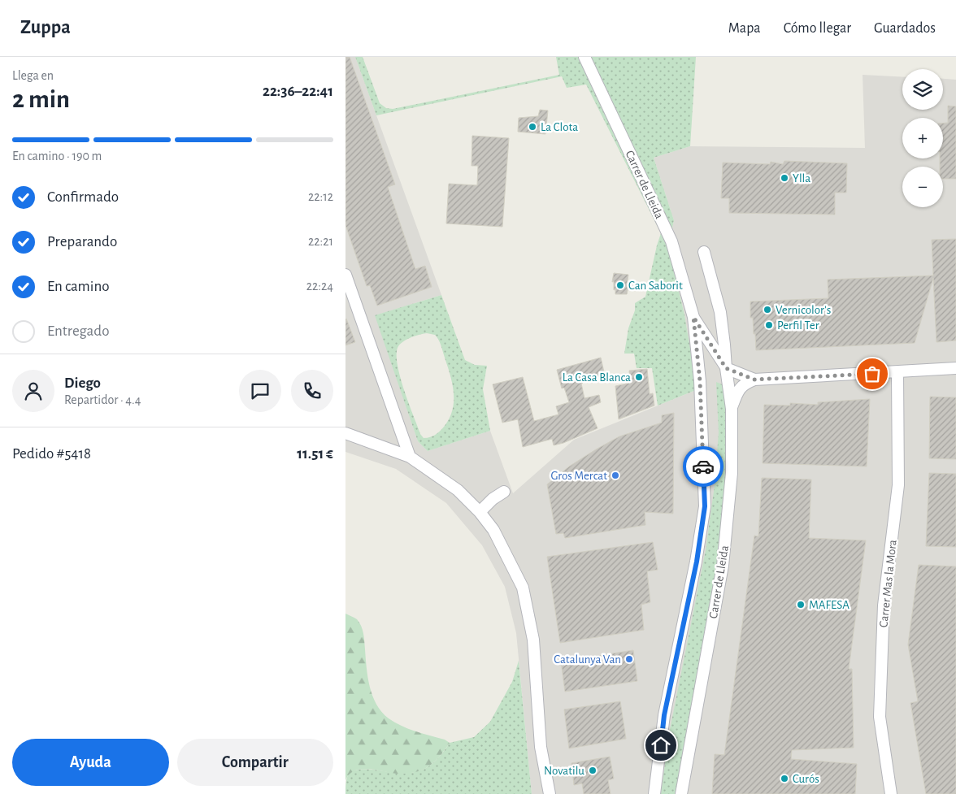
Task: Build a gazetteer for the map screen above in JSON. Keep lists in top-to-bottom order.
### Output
{
  "streets": {
    "street": ["Carrer de Lleida", "Carrer Mas la Mora"]
  },
  "places": [
    "La Clota",
    "Ylla",
    "Can Saborit",
    "Vernicolor's",
    "Perfil Ter",
    "La Casa Blanca",
    "Gros Mercat",
    "MAFESA",
    "Catalunya Van",
    "Novatilu",
    "Curós"
  ],
  "page": {
    "header": "Zuppa",
    "nav": ["Mapa", "Cómo llegar", "Guardados"],
    "heading": ["2 min", "Llega en", "22:36–22:41"],
    "panel": [
      "Diego",
      "Repartidor · 4.4",
      "Pedido #5418",
      "11.51 €"
    ],
    "map_buttons": ["+", "−"],
    "bar": "En camino · 190 m",
    "list": [
      ["Confirmado", "22:12"],
      ["Preparando", "22:21"],
      ["En camino", "22:24"],
      "Entregado"
    ],
    "buttons": ["Ayuda", "Compartir"]
  }
}
